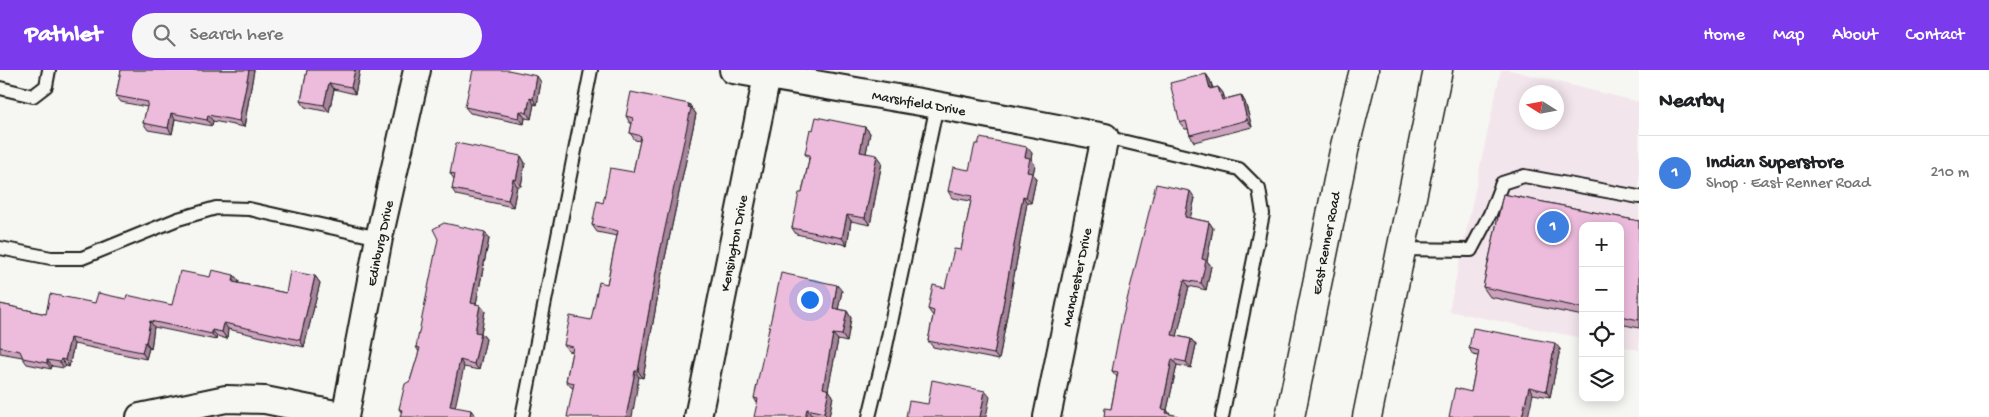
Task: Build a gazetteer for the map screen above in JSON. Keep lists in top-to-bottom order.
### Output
{
  "streets": {
    "main road": ["East Renner Road"],
    "street": [
      "Marshfield Drive",
      "Edinburg Drive",
      "Kensington Drive",
      "Manchester Drive"
    ]
  },
  "crossings": [
    ["Marshfield Drive", "Kensington Drive"],
    ["Marshfield Drive", "Manchester Drive"]
  ],
  "north": "left",
  "page": {
    "header": "Pathlet",
    "search": "Search here",
    "nav": [
      "Home",
      "Map",
      "About",
      "Contact"
    ],
    "heading": "Nearby",
    "list": [
      {
        "mark": "1",
        "name": "Indian Superstore",
        "note": "Shop · East Renner Road",
        "value": "210 m"
      }
    ],
    "pins": "1",
    "map_buttons": ["+", "−"]
  }
}
